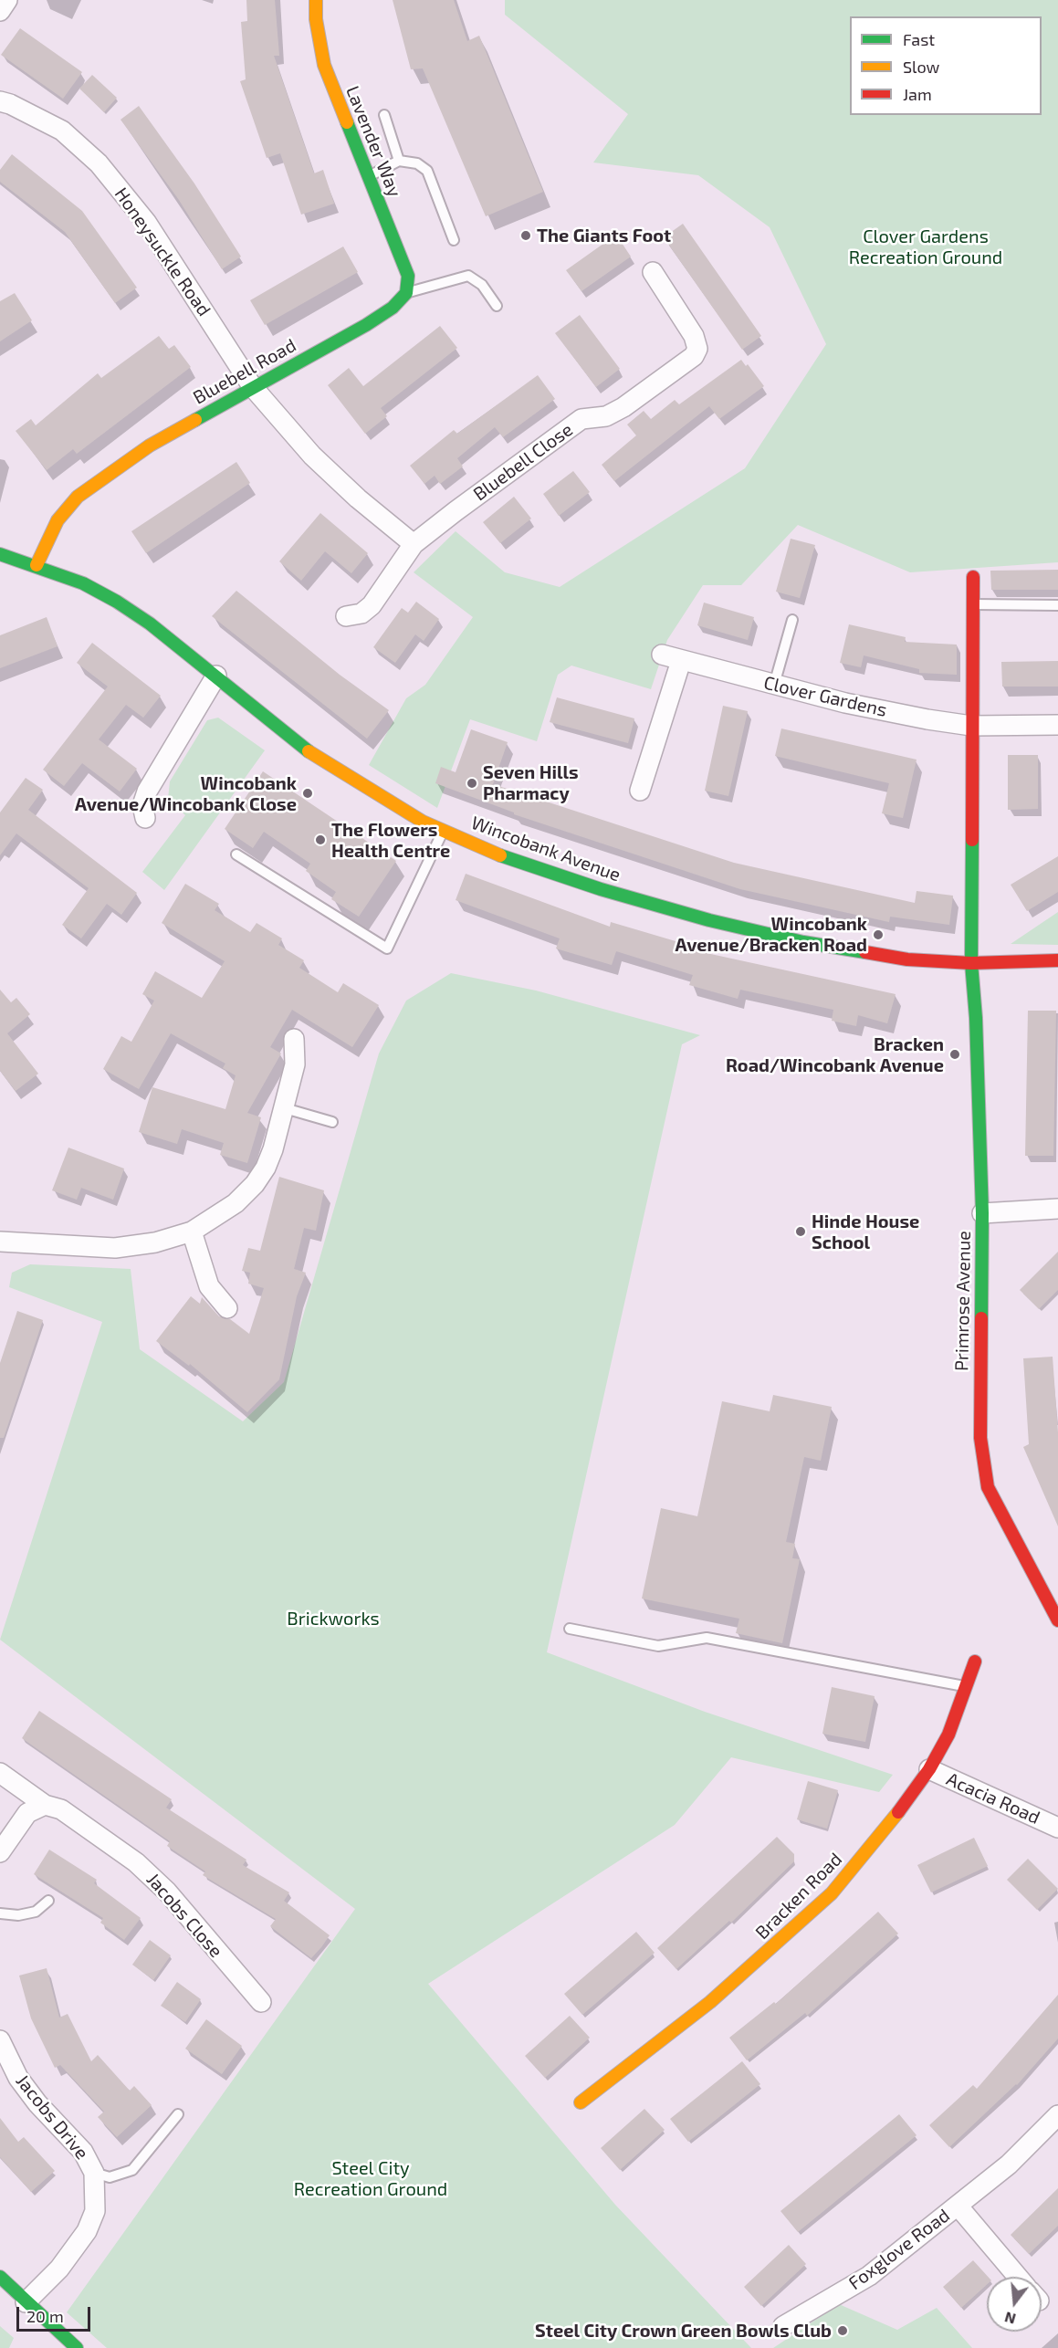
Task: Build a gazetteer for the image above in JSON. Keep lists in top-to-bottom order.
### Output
{
  "streets": {
    "street": [
      "Lavender Way",
      "Honeysuckle Road",
      "Bluebell Road",
      "Bluebell Close",
      "Clover Gardens",
      "Wincobank Avenue",
      "Primrose Avenue",
      "Acacia Road",
      "Bracken Road",
      "Jacobs Close",
      "Jacobs Drive",
      "Foxglove Road"
    ]
  },
  "crossings": [
    ["Lavender Way", "Bluebell Road"],
    ["Honeysuckle Road", "Bluebell Road"],
    ["Bluebell Road", "Wincobank Avenue"],
    ["Wincobank Avenue", "Primrose Avenue"],
    ["Acacia Road", "Bracken Road"]
  ],
  "parks": ["Clover Gardens Recreation Ground", "Brickworks", "Steel City Recreation Ground"],
  "places": [
    "The Giants Foot",
    "Seven Hills Pharmacy",
    "Wincobank Avenue/Wincobank Close",
    "The Flowers Health Centre",
    "Wincobank Avenue/Bracken Road",
    "Bracken Road/Wincobank Avenue",
    "Hinde House School",
    "Steel City Crown Green Bowls Club"
  ],
  "legend": ["Fast", "Slow", "Jam"],
  "scale_bar": "20 m",
  "north": "bottom"
}
